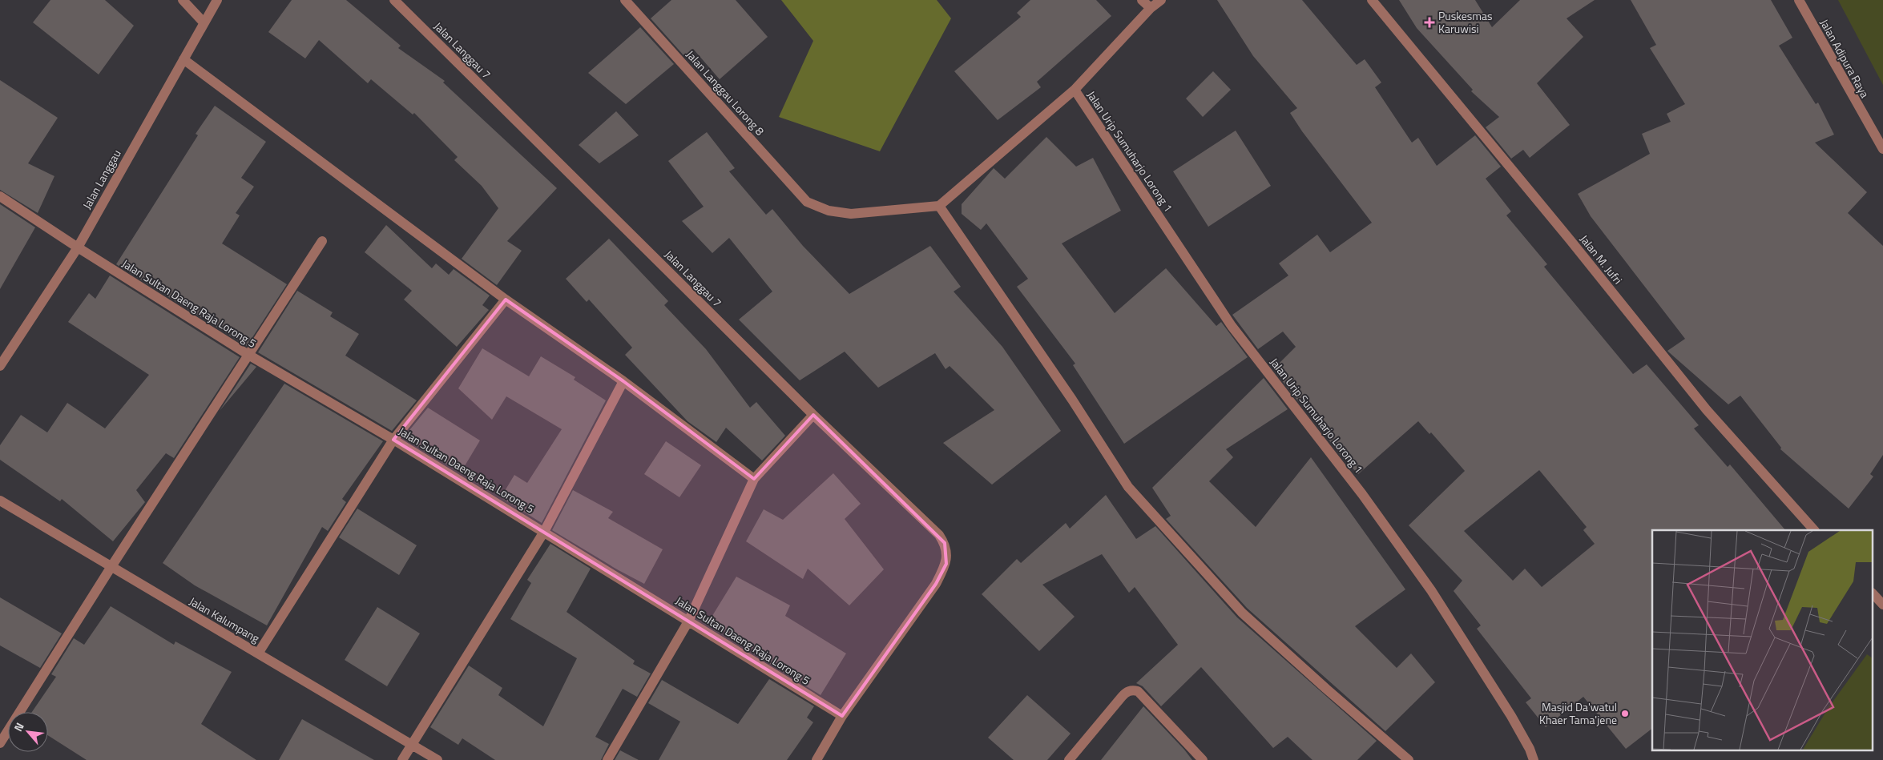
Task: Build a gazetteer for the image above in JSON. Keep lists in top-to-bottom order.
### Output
{
  "streets": {
    "street": [
      "Jalan Langgau 7",
      "Jalan Adipura Raya",
      "Jalan Langgau Lorong 8",
      "Jalan Urip Sumuharjo Lorong 1",
      "Jalan Langgau",
      "Jalan M. Jufri",
      "Jalan Sultan Daeng Raja Lorong 5",
      "Jalan Kalumpang"
    ]
  },
  "crossings": [
    ["Jalan Langgau 7", "Jalan Sultan Daeng Raja Lorong 5"],
    ["Jalan Langgau", "Jalan Sultan Daeng Raja Lorong 5"]
  ],
  "places": {
    "health": ["Puskesmas Karuwisi"],
    "other": ["Masjid Da'watul Khaer Tama'jene"]
  },
  "north": "top left"
}
